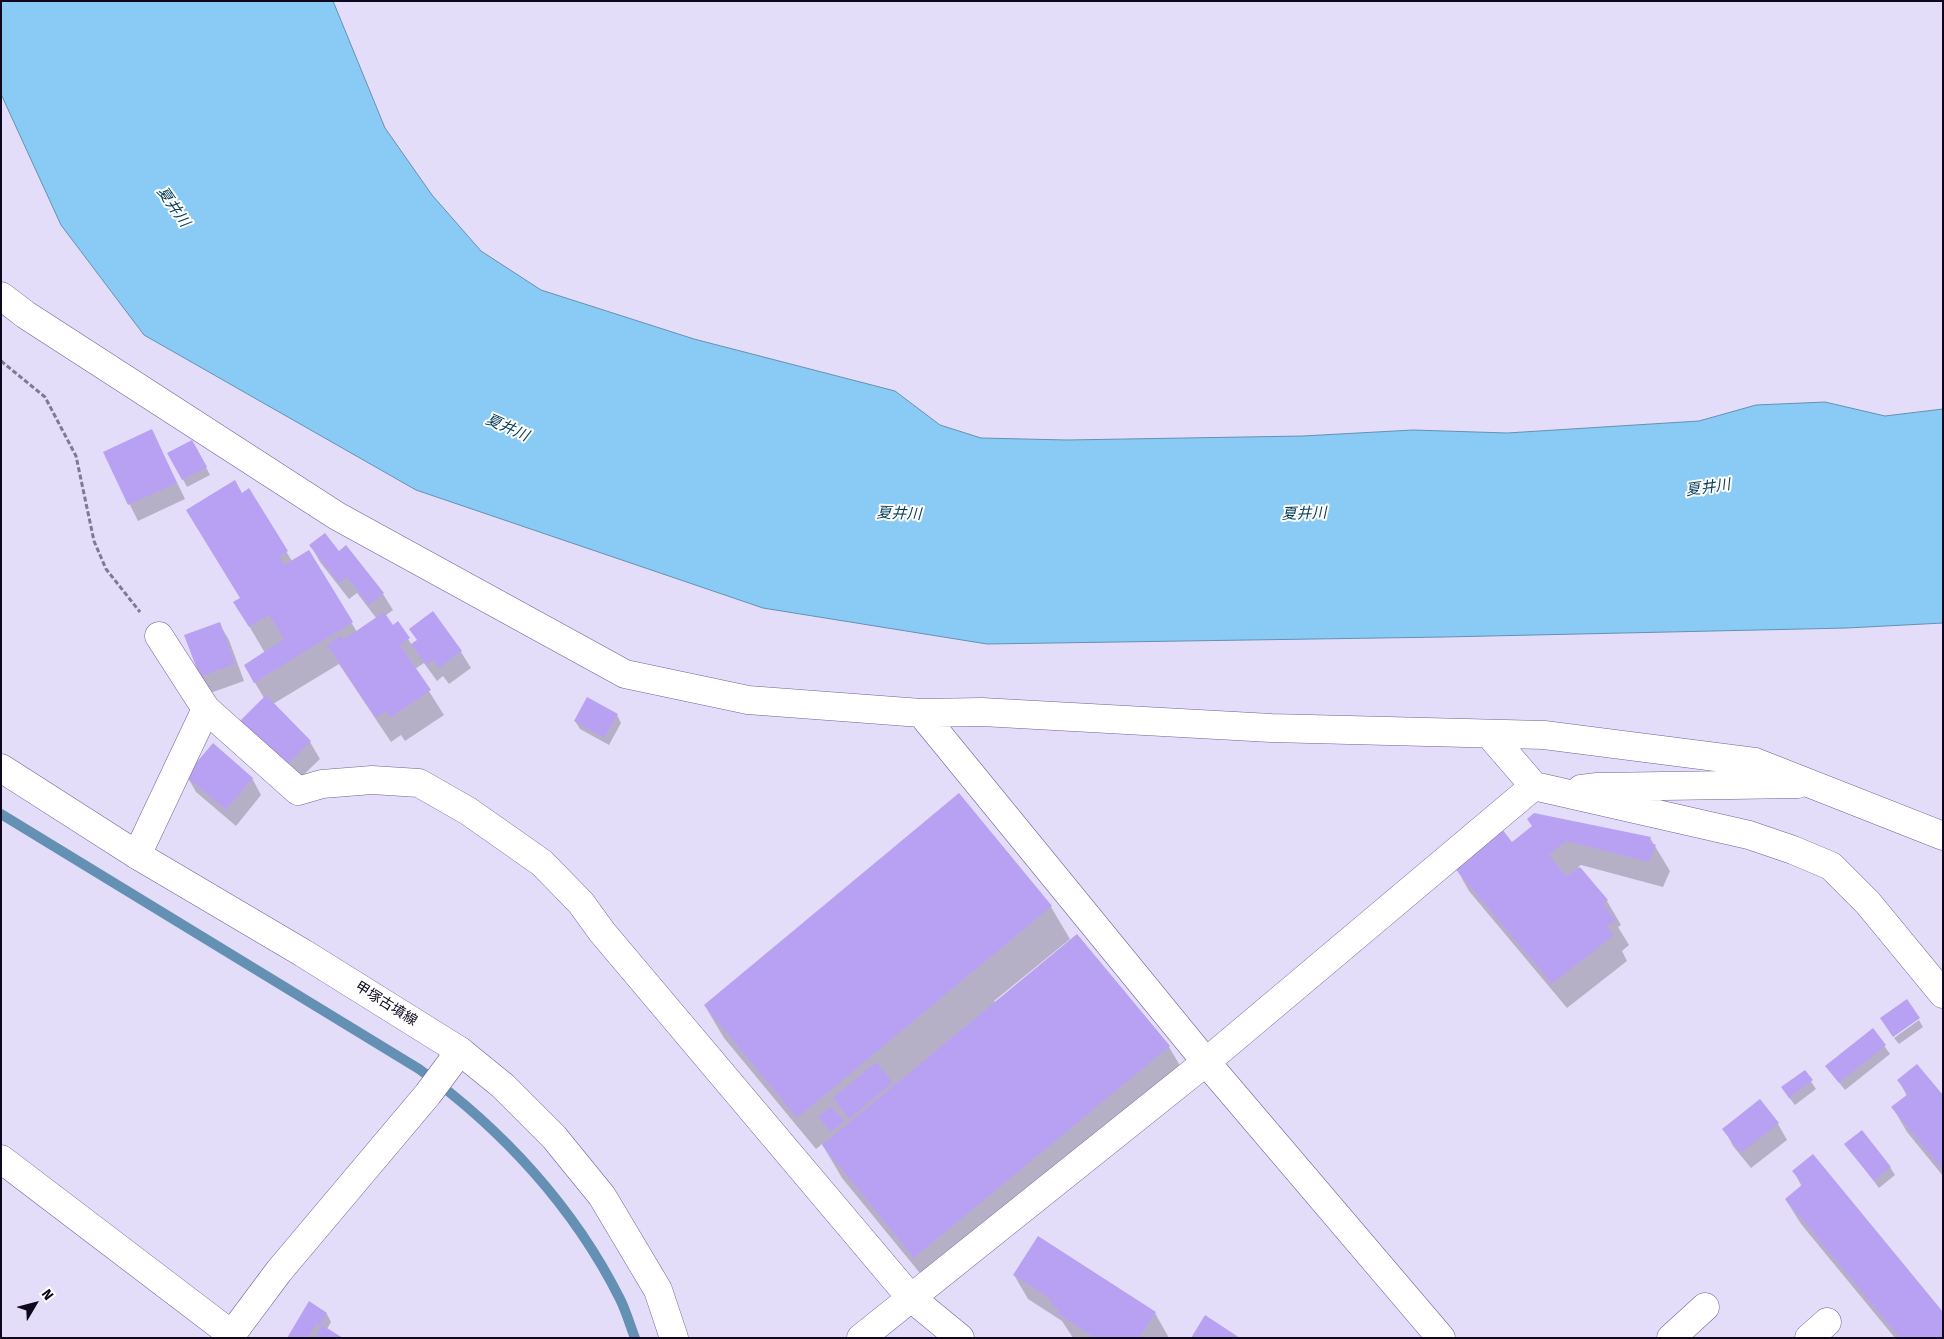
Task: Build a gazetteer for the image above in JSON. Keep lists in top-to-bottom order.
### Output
{
  "streets": {
    "street": ["甲塚古墳線"]
  },
  "water": ["夏井川"],
  "north": "top right"
}
